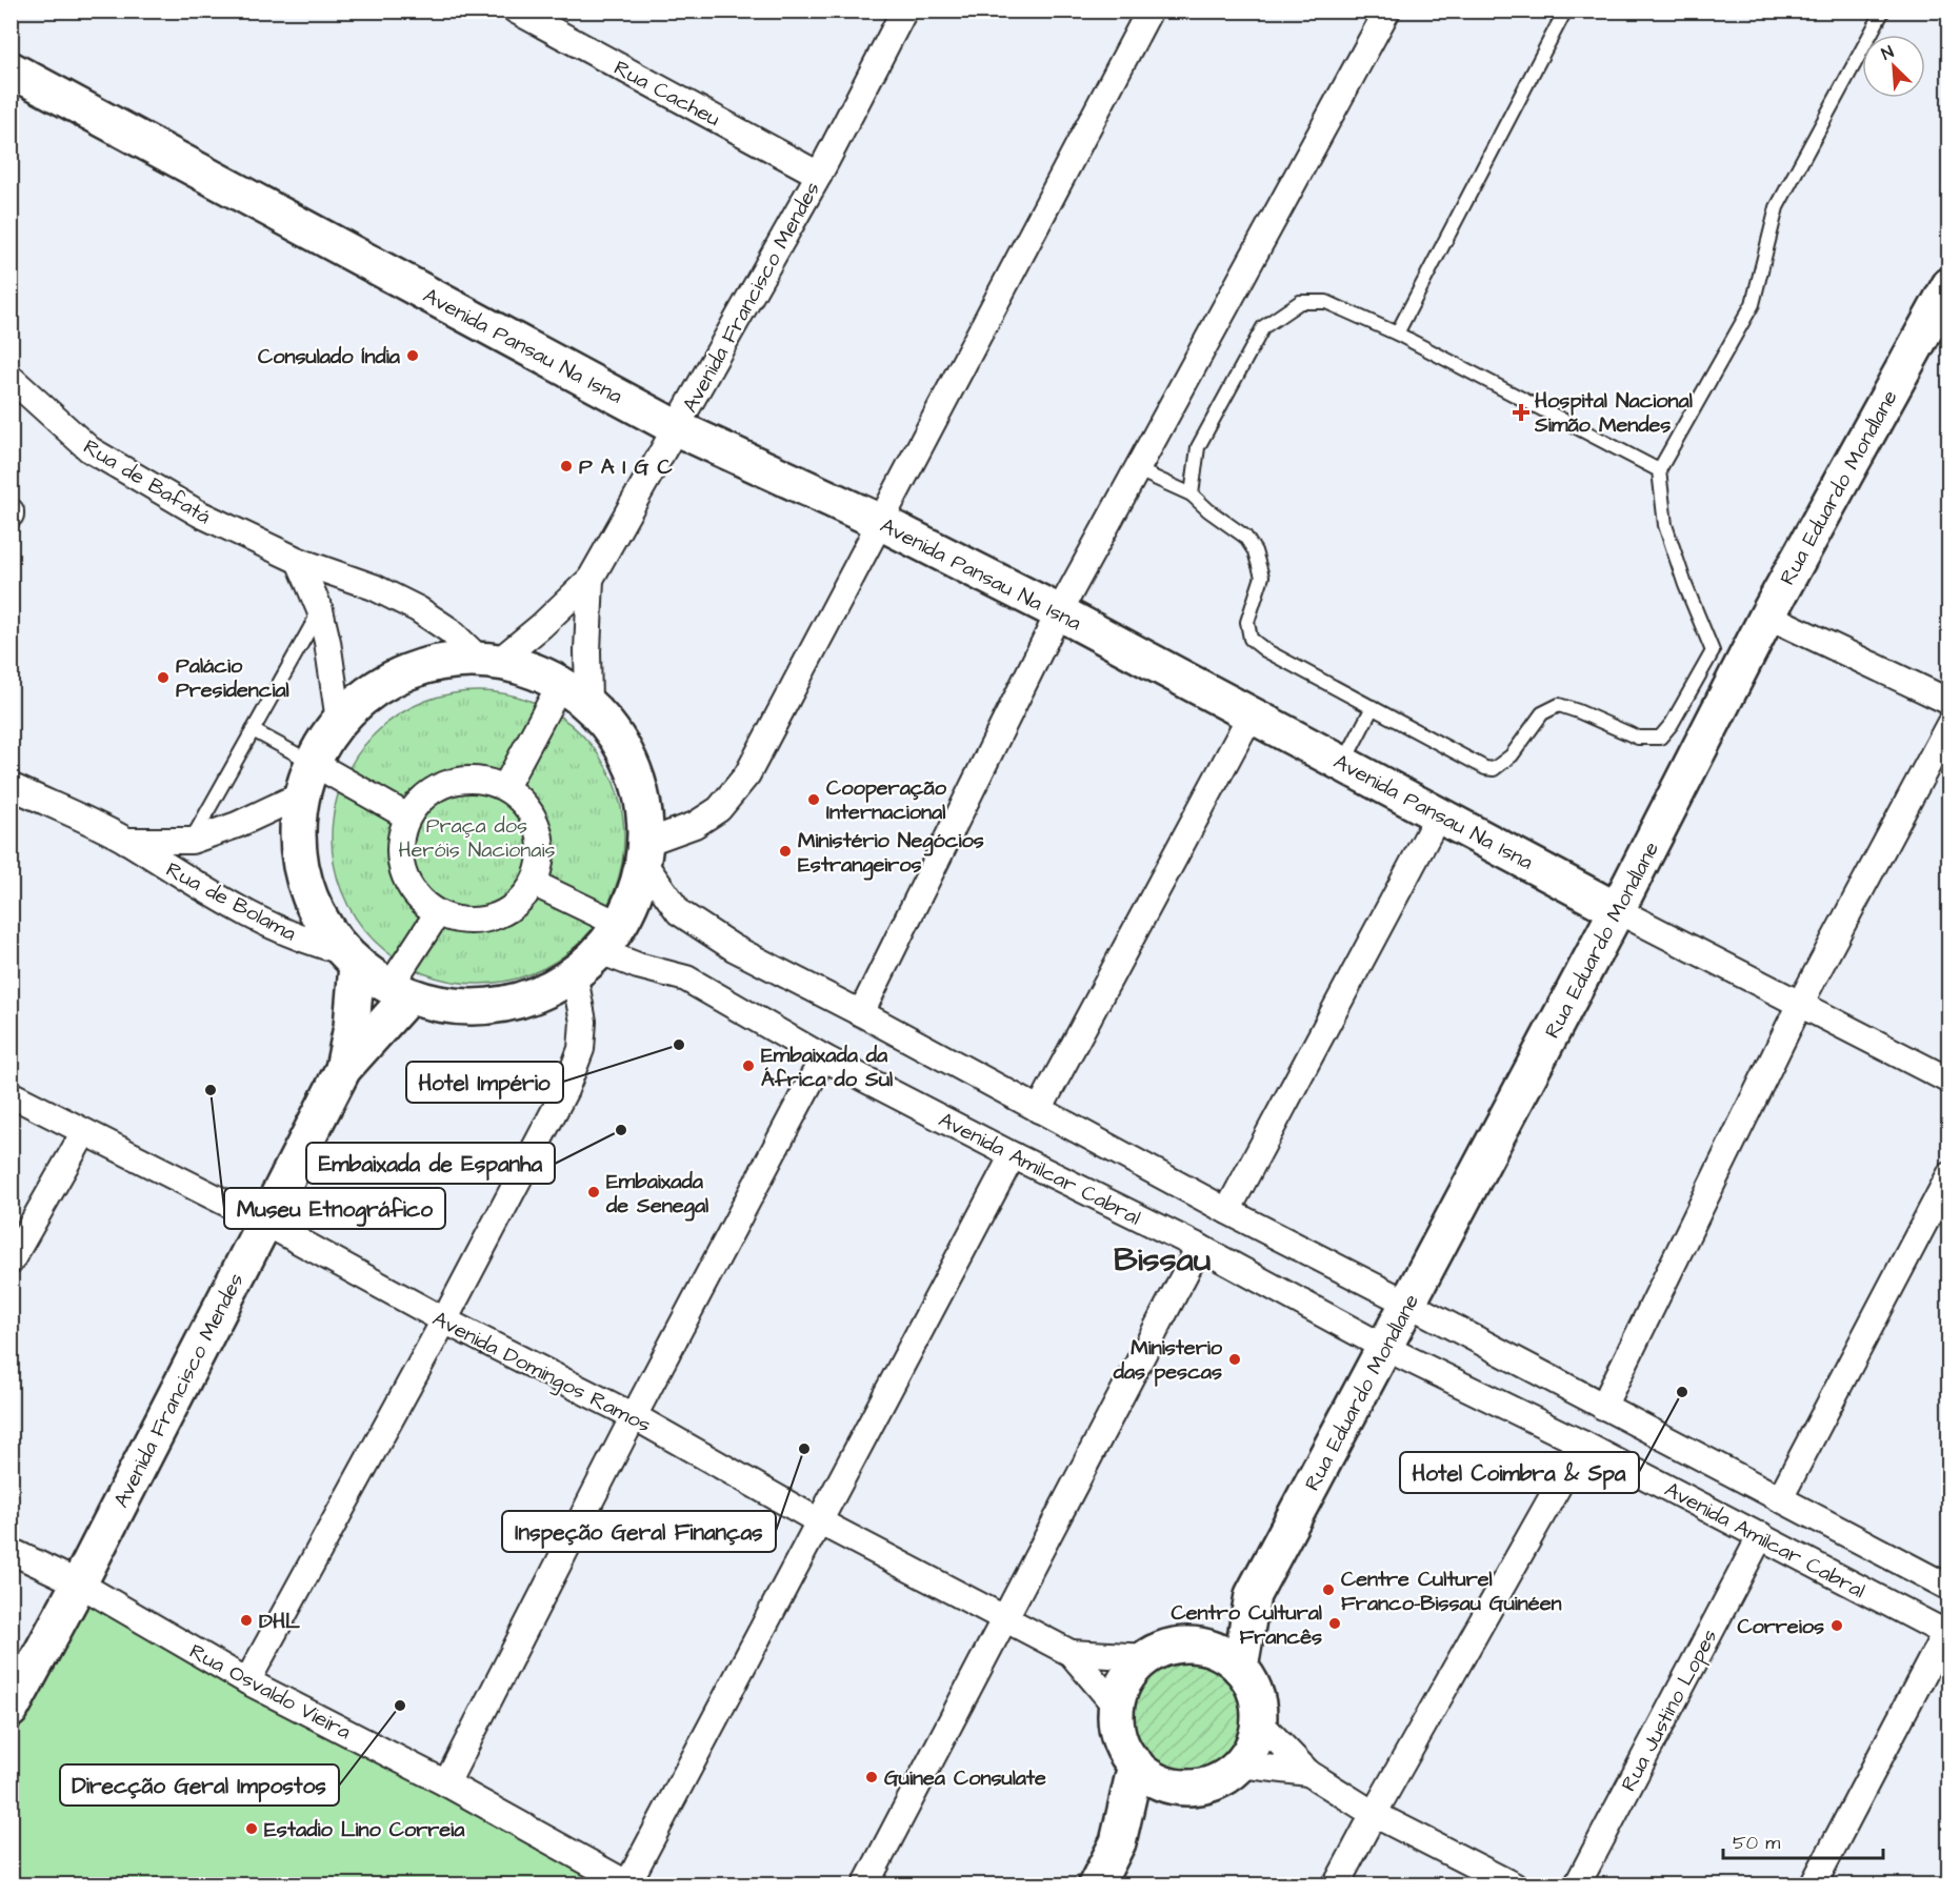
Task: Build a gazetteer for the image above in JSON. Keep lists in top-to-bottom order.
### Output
{
  "streets": {
    "street": [
      "Rua Cacheu",
      "Avenida Francisco Mendes",
      "Avenida Pansau Na Isna",
      "Rua de Bafatá",
      "Rua Eduardo Mondlane",
      "Rua de Bolama",
      "Avenida Amilcar Cabral",
      "Avenida Domingos Ramos",
      "Rua Osvaldo Vieira",
      "Rua Justino Lopes"
    ]
  },
  "crossings": [
    ["Rua Cacheu", "Avenida Francisco Mendes"],
    ["Avenida Francisco Mendes", "Avenida Pansau Na Isna"],
    ["Avenida Francisco Mendes", "Avenida Domingos Ramos"],
    ["Avenida Francisco Mendes", "Rua Osvaldo Vieira"],
    ["Avenida Pansau Na Isna", "Rua Eduardo Mondlane"],
    ["Rua Eduardo Mondlane", "Avenida Amilcar Cabral"],
    ["Rua Eduardo Mondlane", "Avenida Domingos Ramos"],
    ["Avenida Amilcar Cabral", "Rua Justino Lopes"]
  ],
  "districts": ["Bissau"],
  "parks": ["Praça dos Heróis Nacionais"],
  "places": {
    "other": [
      "Consulado Índia",
      "P A I G C",
      "Palácio Presidencial",
      "Cooperação Internacional",
      "Ministério Negócios Estrangeiros",
      "Hotel Império",
      "Embaixada da África do Sul",
      "Museu Etnográfico",
      "Embaixada de Espanha",
      "Embaixada de Senegal",
      "Ministerio das pescas",
      "Hotel Coimbra & Spa",
      "Inspeção Geral Finanças",
      "Centre Culturel Franco-Bissau Guinéen",
      "DHL",
      "Centro Cultural Francês",
      "Correios",
      "Direcção Geral Impostos",
      "Guinea Consulate",
      "Estadio Lino Correia"
    ],
    "health": ["Hospital Nacional Simão Mendes"]
  },
  "scale_bar": "50 m",
  "north": "top left"
}
